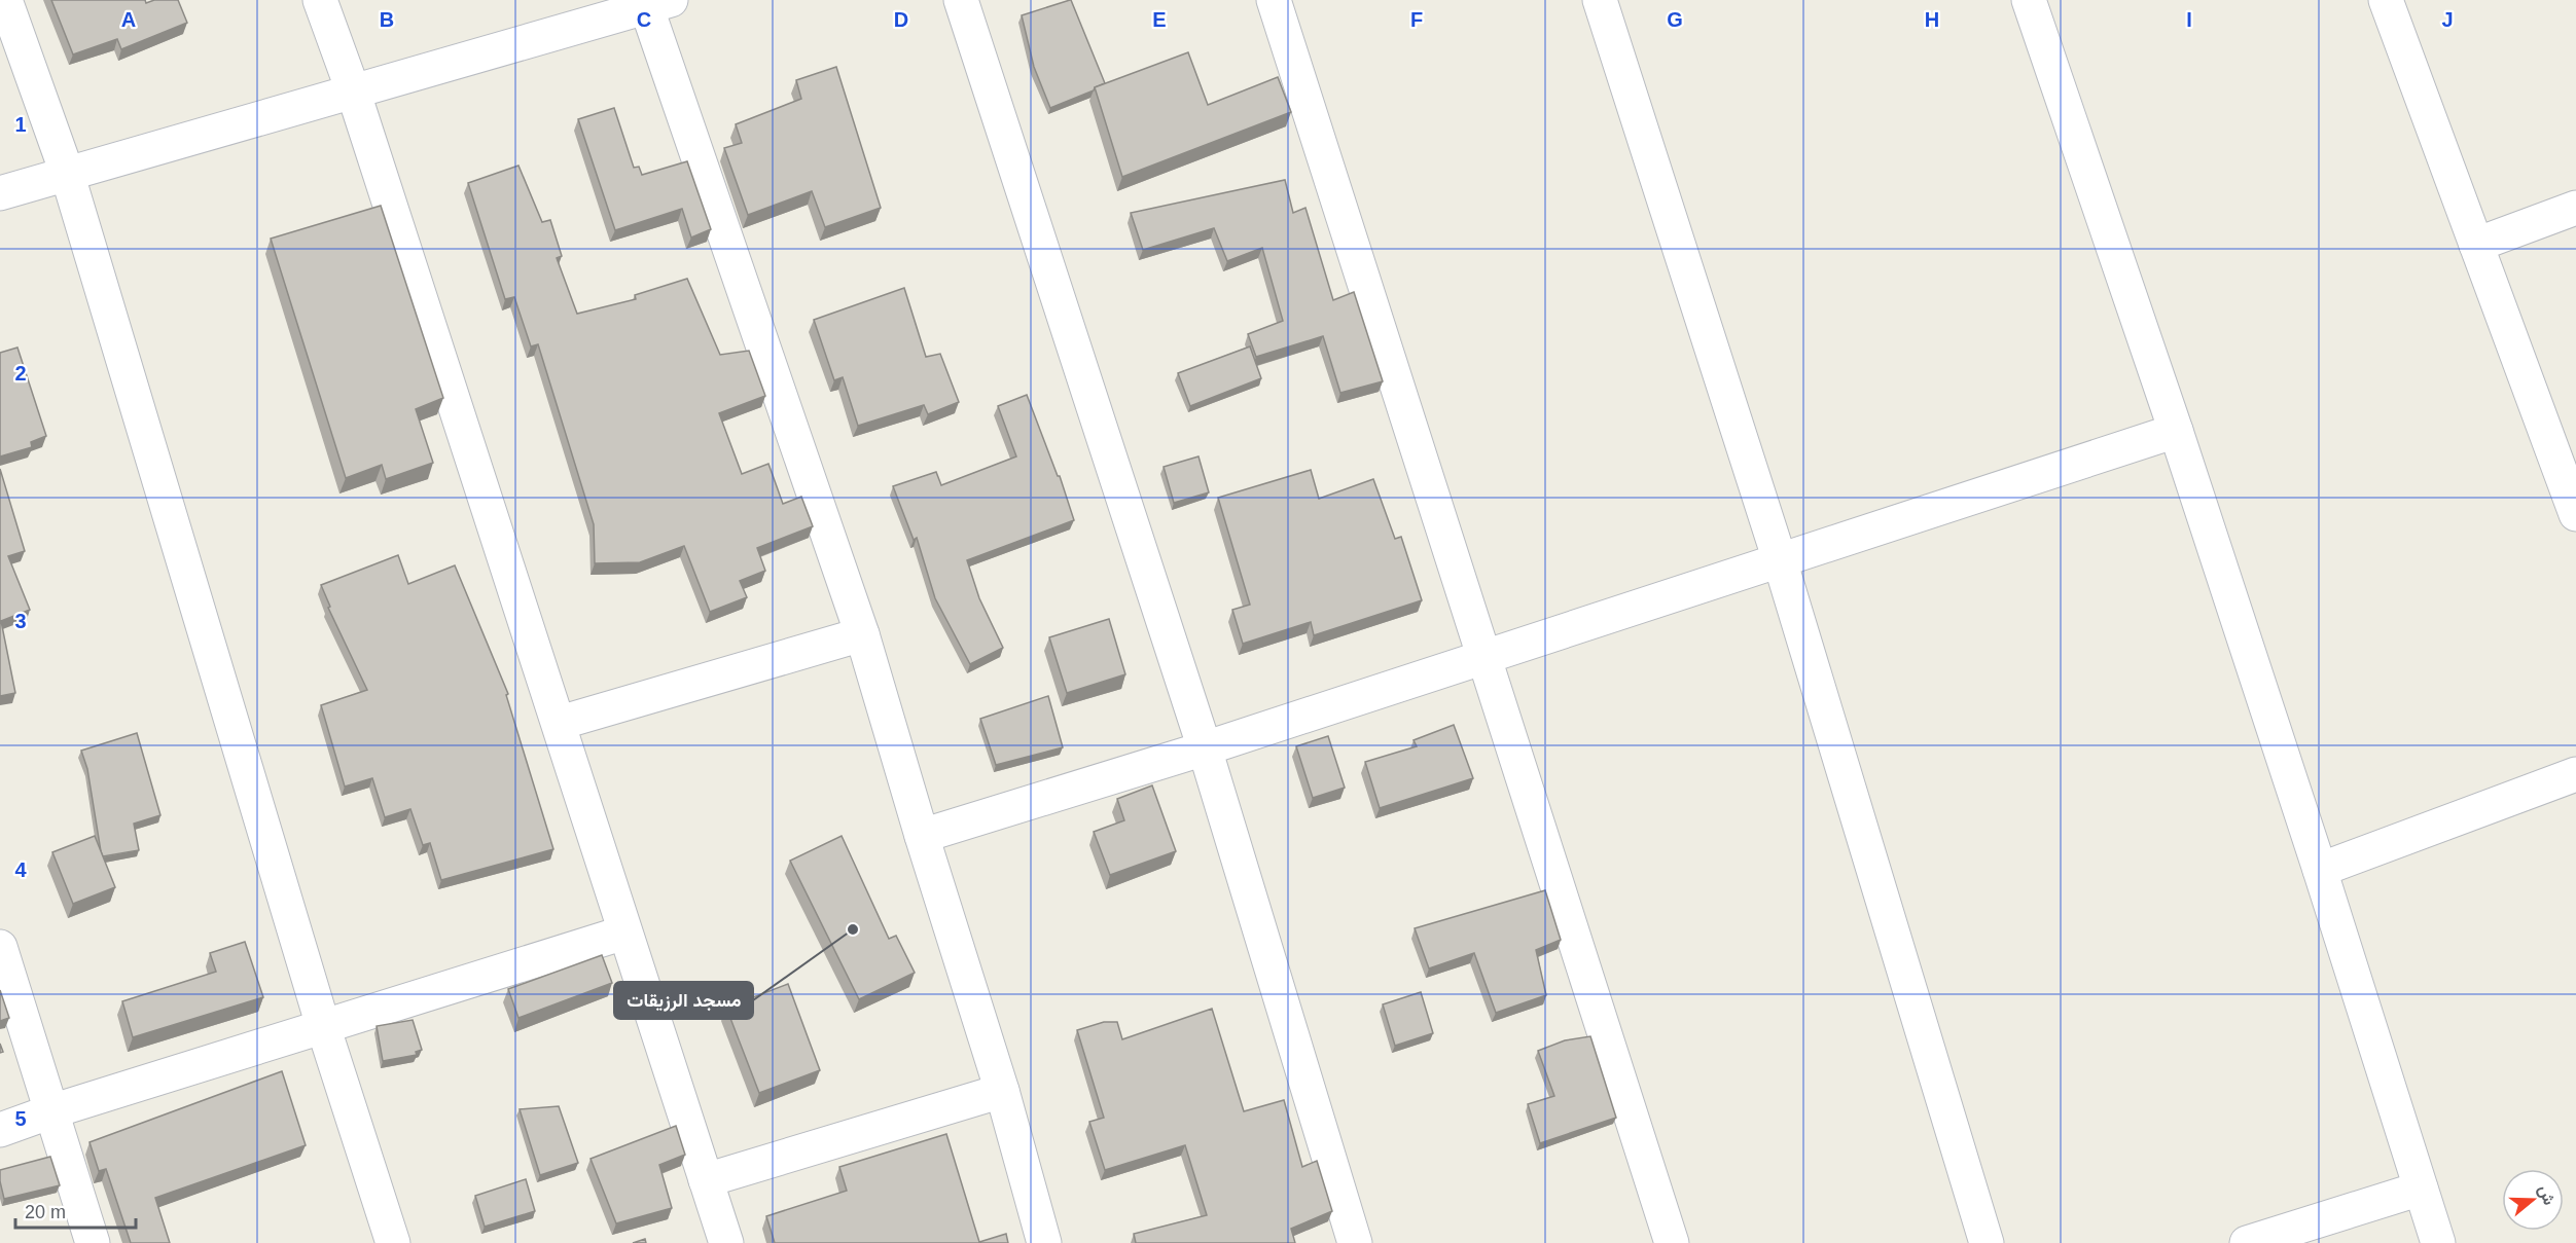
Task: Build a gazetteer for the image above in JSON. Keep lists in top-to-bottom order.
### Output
{
  "places": ["مسجد الرزيقات"],
  "scale_bar": "20 m",
  "north": "right",
  "grid": {
    "columns": [
      "A",
      "B",
      "C",
      "D",
      "E",
      "F",
      "G",
      "H",
      "I",
      "J"
    ],
    "rows": [
      "1",
      "2",
      "3",
      "4",
      "5"
    ]
  }
}
